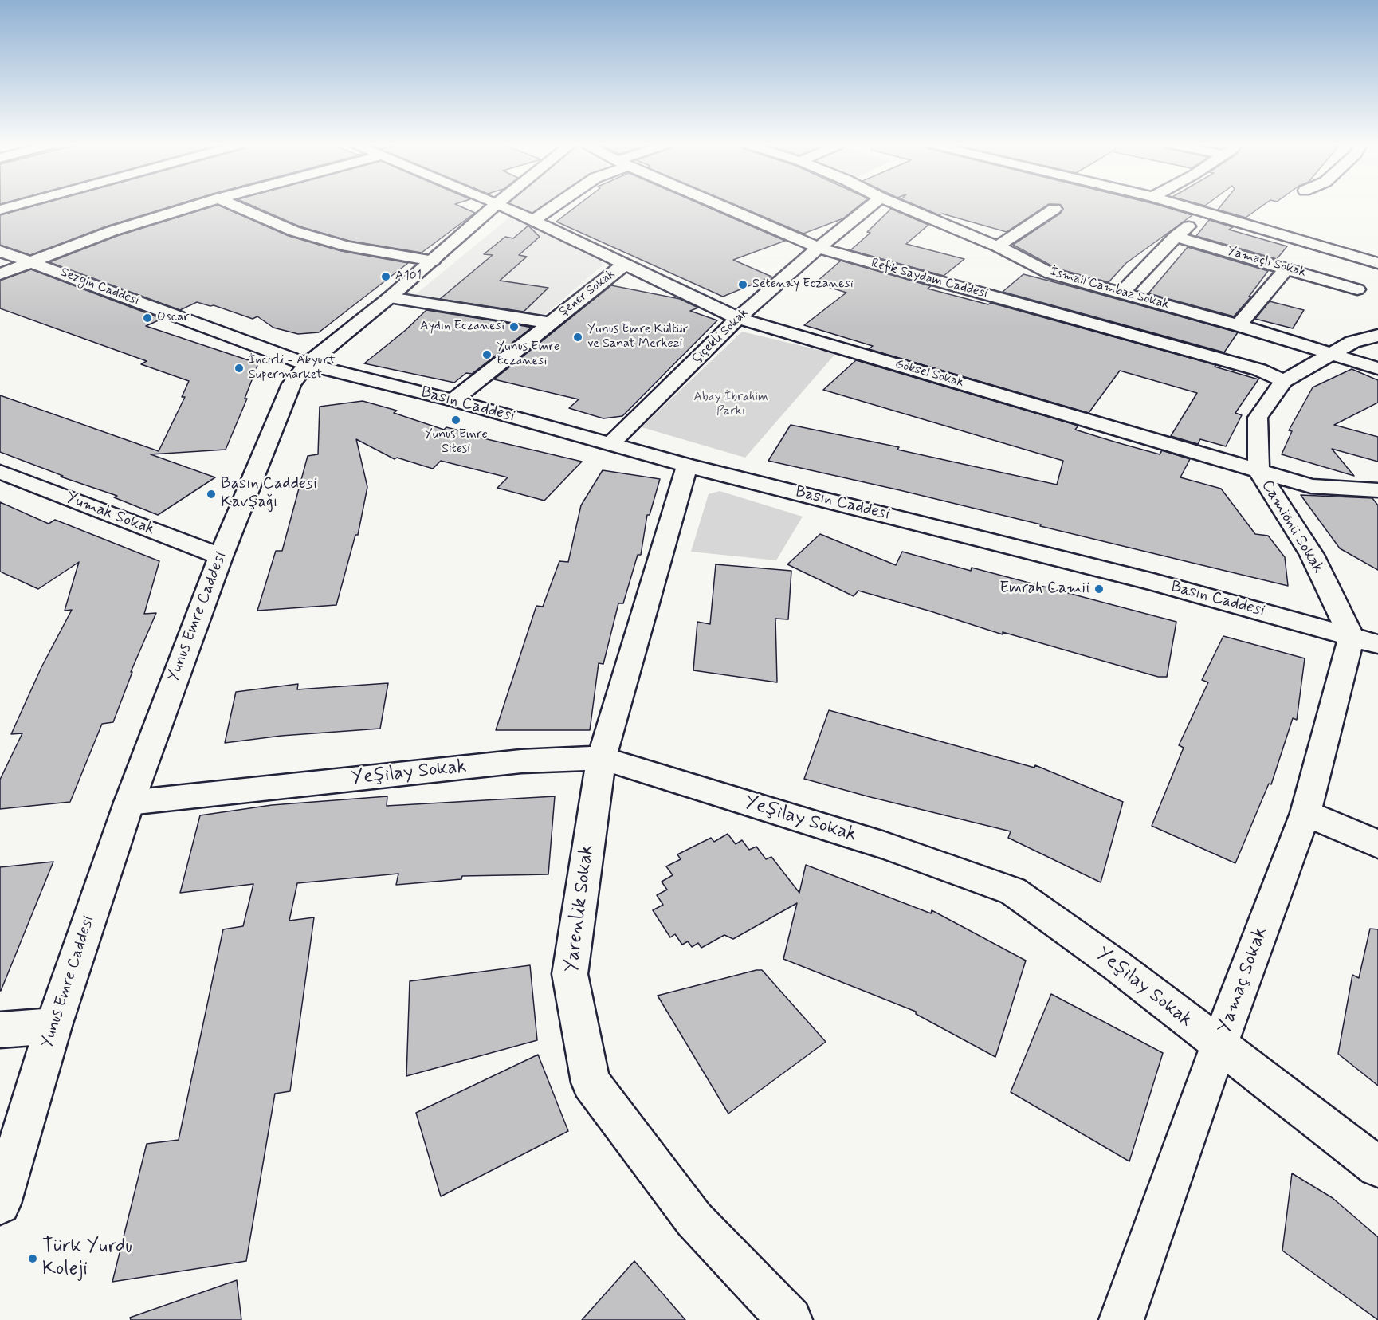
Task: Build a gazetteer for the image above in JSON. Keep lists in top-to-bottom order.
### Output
{
  "streets": {
    "street": [
      "Yamaçlı Sokak",
      "Refik Saydam Caddesi",
      "Sezgin Caddesi",
      "İsmail Cambaz Sokak",
      "Şener Sokak",
      "Çiçekli Sokak",
      "Göksel Sokak",
      "Basın Caddesi",
      "Yumak Sokak",
      "Camiönü Sokak",
      "Yunus Emre Caddesi",
      "Yeşilay Sokak",
      "Yarenlik Sokak",
      "Yamaç Sokak"
    ]
  },
  "crossings": [
    ["Refik Saydam Caddesi", "Çiçekli Sokak"],
    ["Refik Saydam Caddesi", "Camiönü Sokak"],
    ["Sezgin Caddesi", "Basın Caddesi"],
    ["Sezgin Caddesi", "Yunus Emre Caddesi"],
    ["İsmail Cambaz Sokak", "Camiönü Sokak"],
    ["Şener Sokak", "Göksel Sokak"],
    ["Şener Sokak", "Basın Caddesi"],
    ["Şener Sokak", "Yunus Emre Caddesi"],
    ["Çiçekli Sokak", "Göksel Sokak"],
    ["Çiçekli Sokak", "Basın Caddesi"],
    ["Göksel Sokak", "Camiönü Sokak"],
    ["Basın Caddesi", "Camiönü Sokak"],
    ["Basın Caddesi", "Yunus Emre Caddesi"],
    ["Basın Caddesi", "Yarenlik Sokak"],
    ["Basın Caddesi", "Yamaç Sokak"],
    ["Yumak Sokak", "Yunus Emre Caddesi"],
    ["Camiönü Sokak", "Yamaç Sokak"],
    ["Yunus Emre Caddesi", "Yeşilay Sokak"],
    ["Yeşilay Sokak", "Yarenlik Sokak"],
    ["Yeşilay Sokak", "Yamaç Sokak"]
  ],
  "parks": ["Abay İbrahim Parkı"],
  "places": [
    "A101",
    "Setenay Eczanesi",
    "Oscar",
    "Aydın Eczanesi",
    "Yunus Emre Kültür ve Sanat Merkezi",
    "Yunus Emre Eczanesi",
    "İncirli - Akyurt Süpermarket",
    "Yunus Emre Sitesi",
    "Basın Caddesi Kavşağı",
    "Emrah Camii",
    "Türk Yurdu Koleji"
  ]
}
